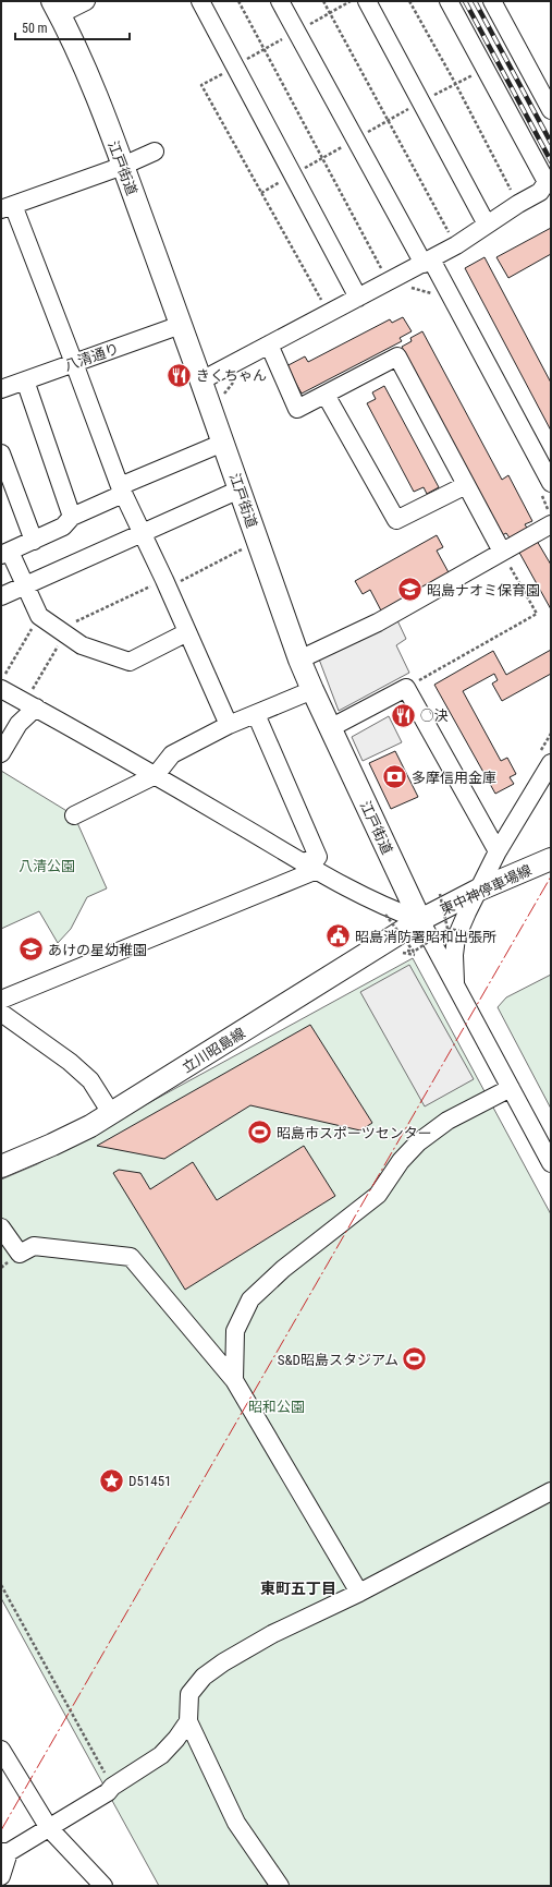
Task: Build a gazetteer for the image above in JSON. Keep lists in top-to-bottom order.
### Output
{
  "streets": {
    "main road": ["江戸街道", "東中神停車場線", "立川昭島線"],
    "street": ["八清通り"]
  },
  "crossings": [
    ["江戸街道", "八清通り"],
    ["江戸街道", "東中神停車場線"],
    ["江戸街道", "立川昭島線"],
    ["東中神停車場線", "立川昭島線"]
  ],
  "districts": ["東町五丁目"],
  "parks": ["八清公園", "昭和公園"],
  "places": {
    "restaurant": ["きくちゃん", "○決"],
    "school or university": ["昭島ナオミ保育園", "あけの星幼稚園"],
    "bank": ["多摩信用金庫"],
    "public building": ["昭島消防署昭和出張所"],
    "sports": ["昭島市スポーツセンター", "S&D昭島スタジアム"],
    "place": ["D51451"]
  },
  "scale_bar": "50 m"
}
